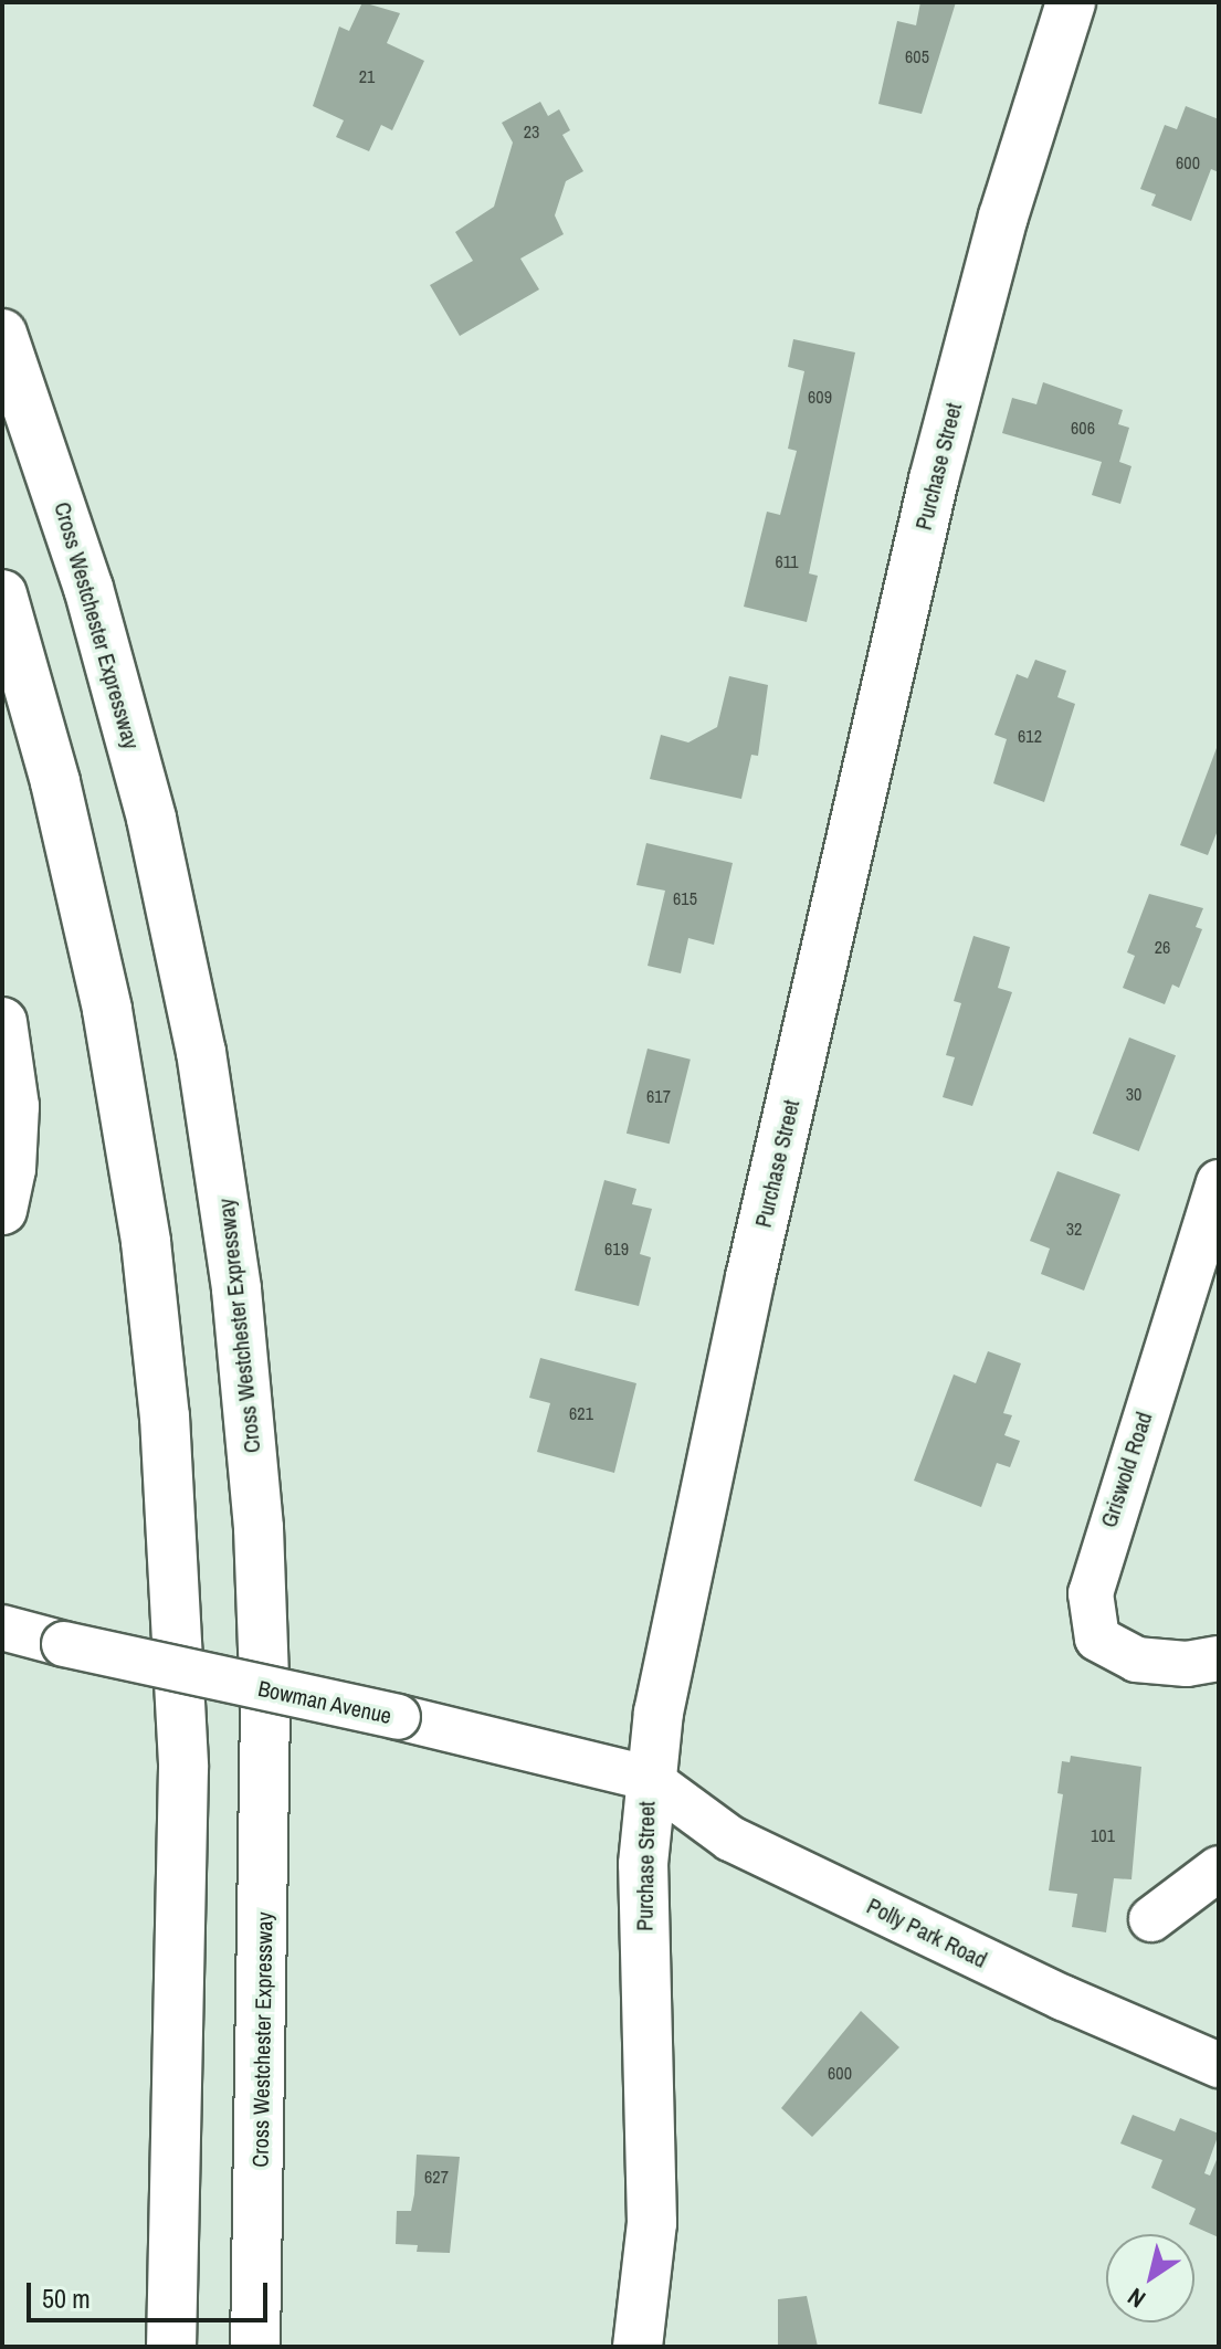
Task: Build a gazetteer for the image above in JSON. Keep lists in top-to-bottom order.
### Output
{
  "streets": {
    "main road": ["Purchase Street", "Cross Westchester Expressway"],
    "street": ["Griswold Road", "Bowman Avenue", "Polly Park Road"]
  },
  "crossings": [
    ["Purchase Street", "Bowman Avenue"],
    ["Purchase Street", "Polly Park Road"],
    ["Bowman Avenue", "Polly Park Road"]
  ],
  "house_numbers": [
    "605",
    "21",
    "23",
    "600",
    "609",
    "606",
    "611",
    "612",
    "615",
    "26",
    "30",
    "617",
    "32",
    "619",
    "621",
    "101",
    "600",
    "627"
  ],
  "scale_bar": "50 m",
  "north": "bottom left"
}
